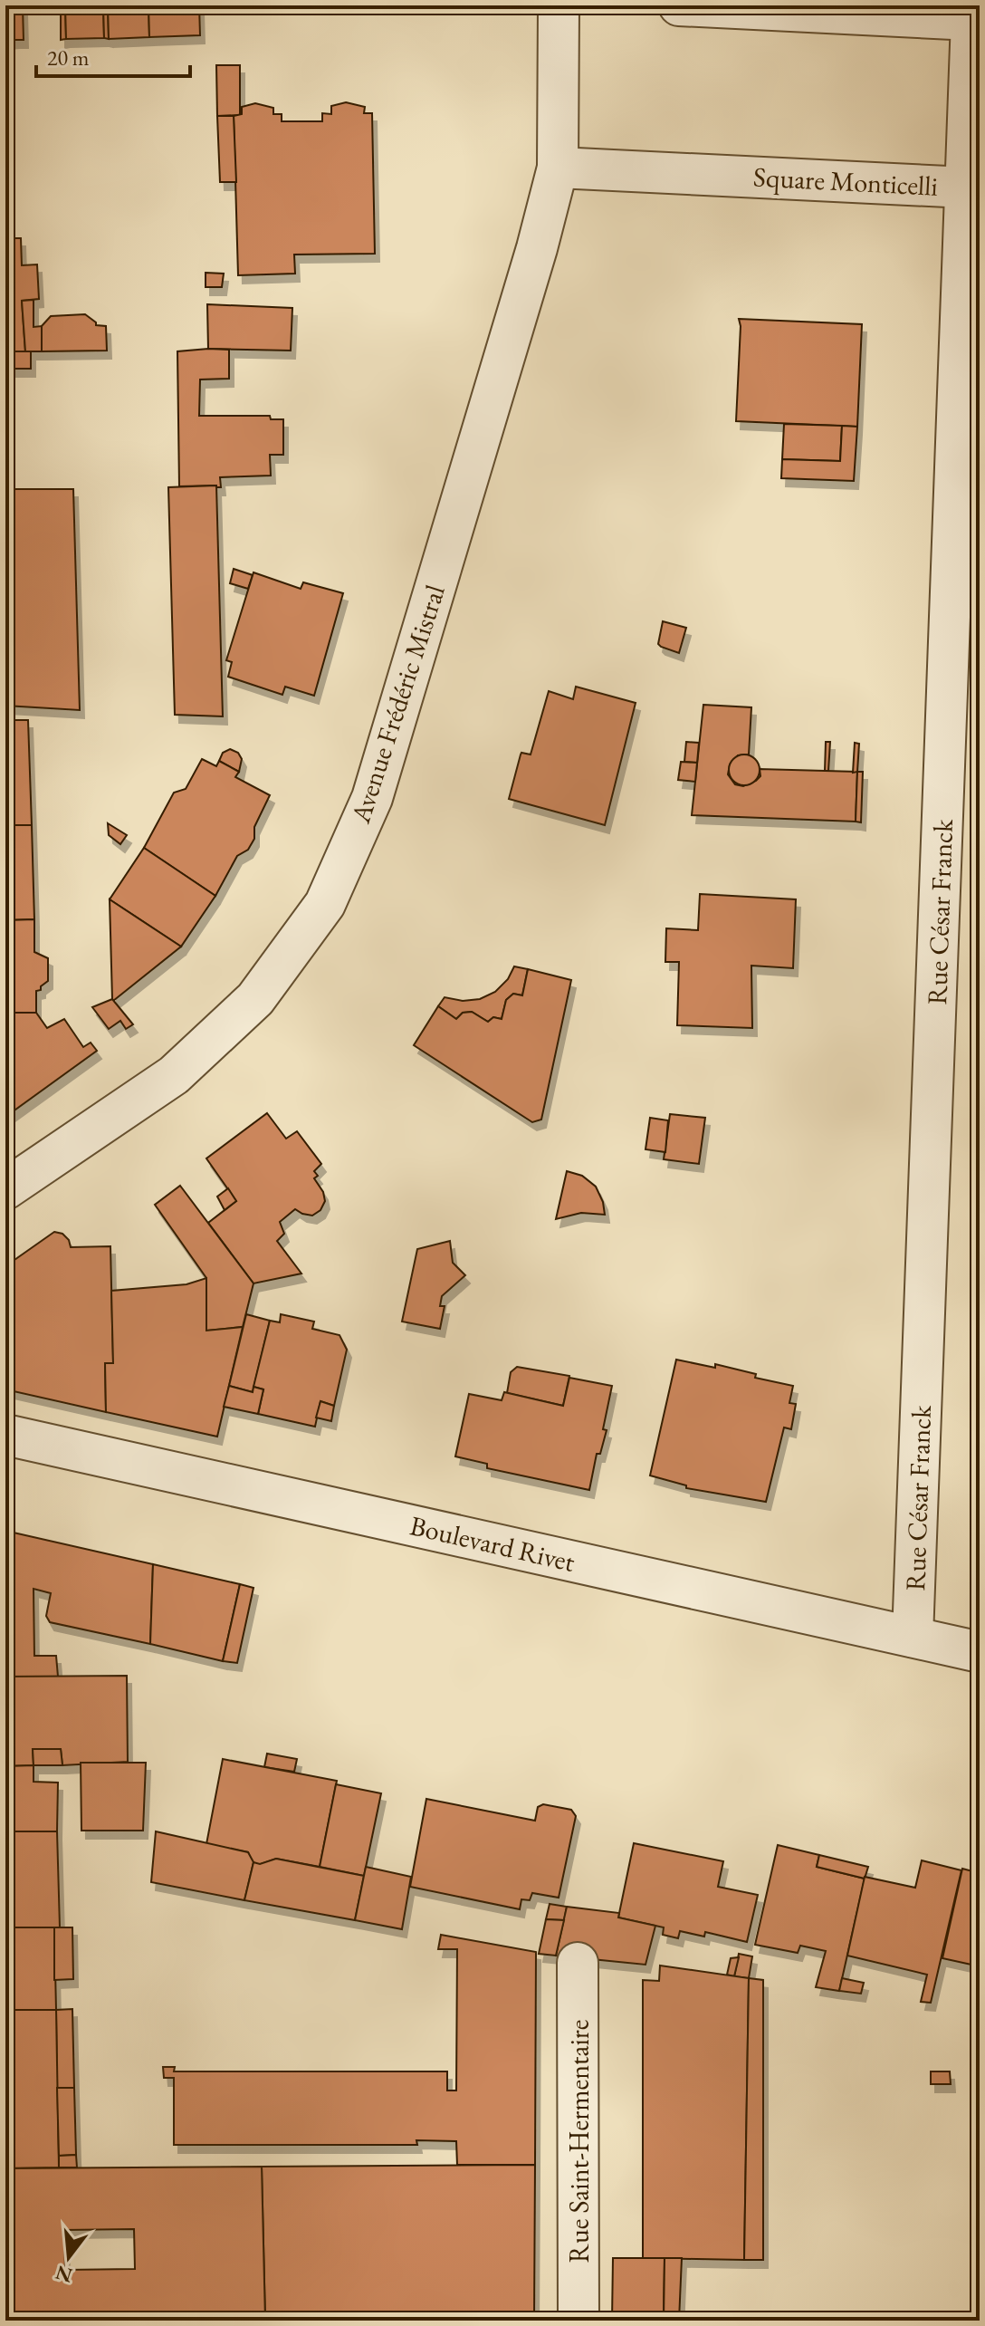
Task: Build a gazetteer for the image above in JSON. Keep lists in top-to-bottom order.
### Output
{
  "streets": {
    "street": [
      "Square Monticelli",
      "Avenue Frédéric Mistral",
      "Rue César Franck",
      "Boulevard Rivet",
      "Rue Saint-Hermentaire"
    ]
  },
  "crossings": [
    ["Square Monticelli", "Avenue Frédéric Mistral"],
    ["Square Monticelli", "Rue César Franck"],
    ["Rue César Franck", "Boulevard Rivet"]
  ],
  "scale_bar": "20 m",
  "north": "bottom"
}
